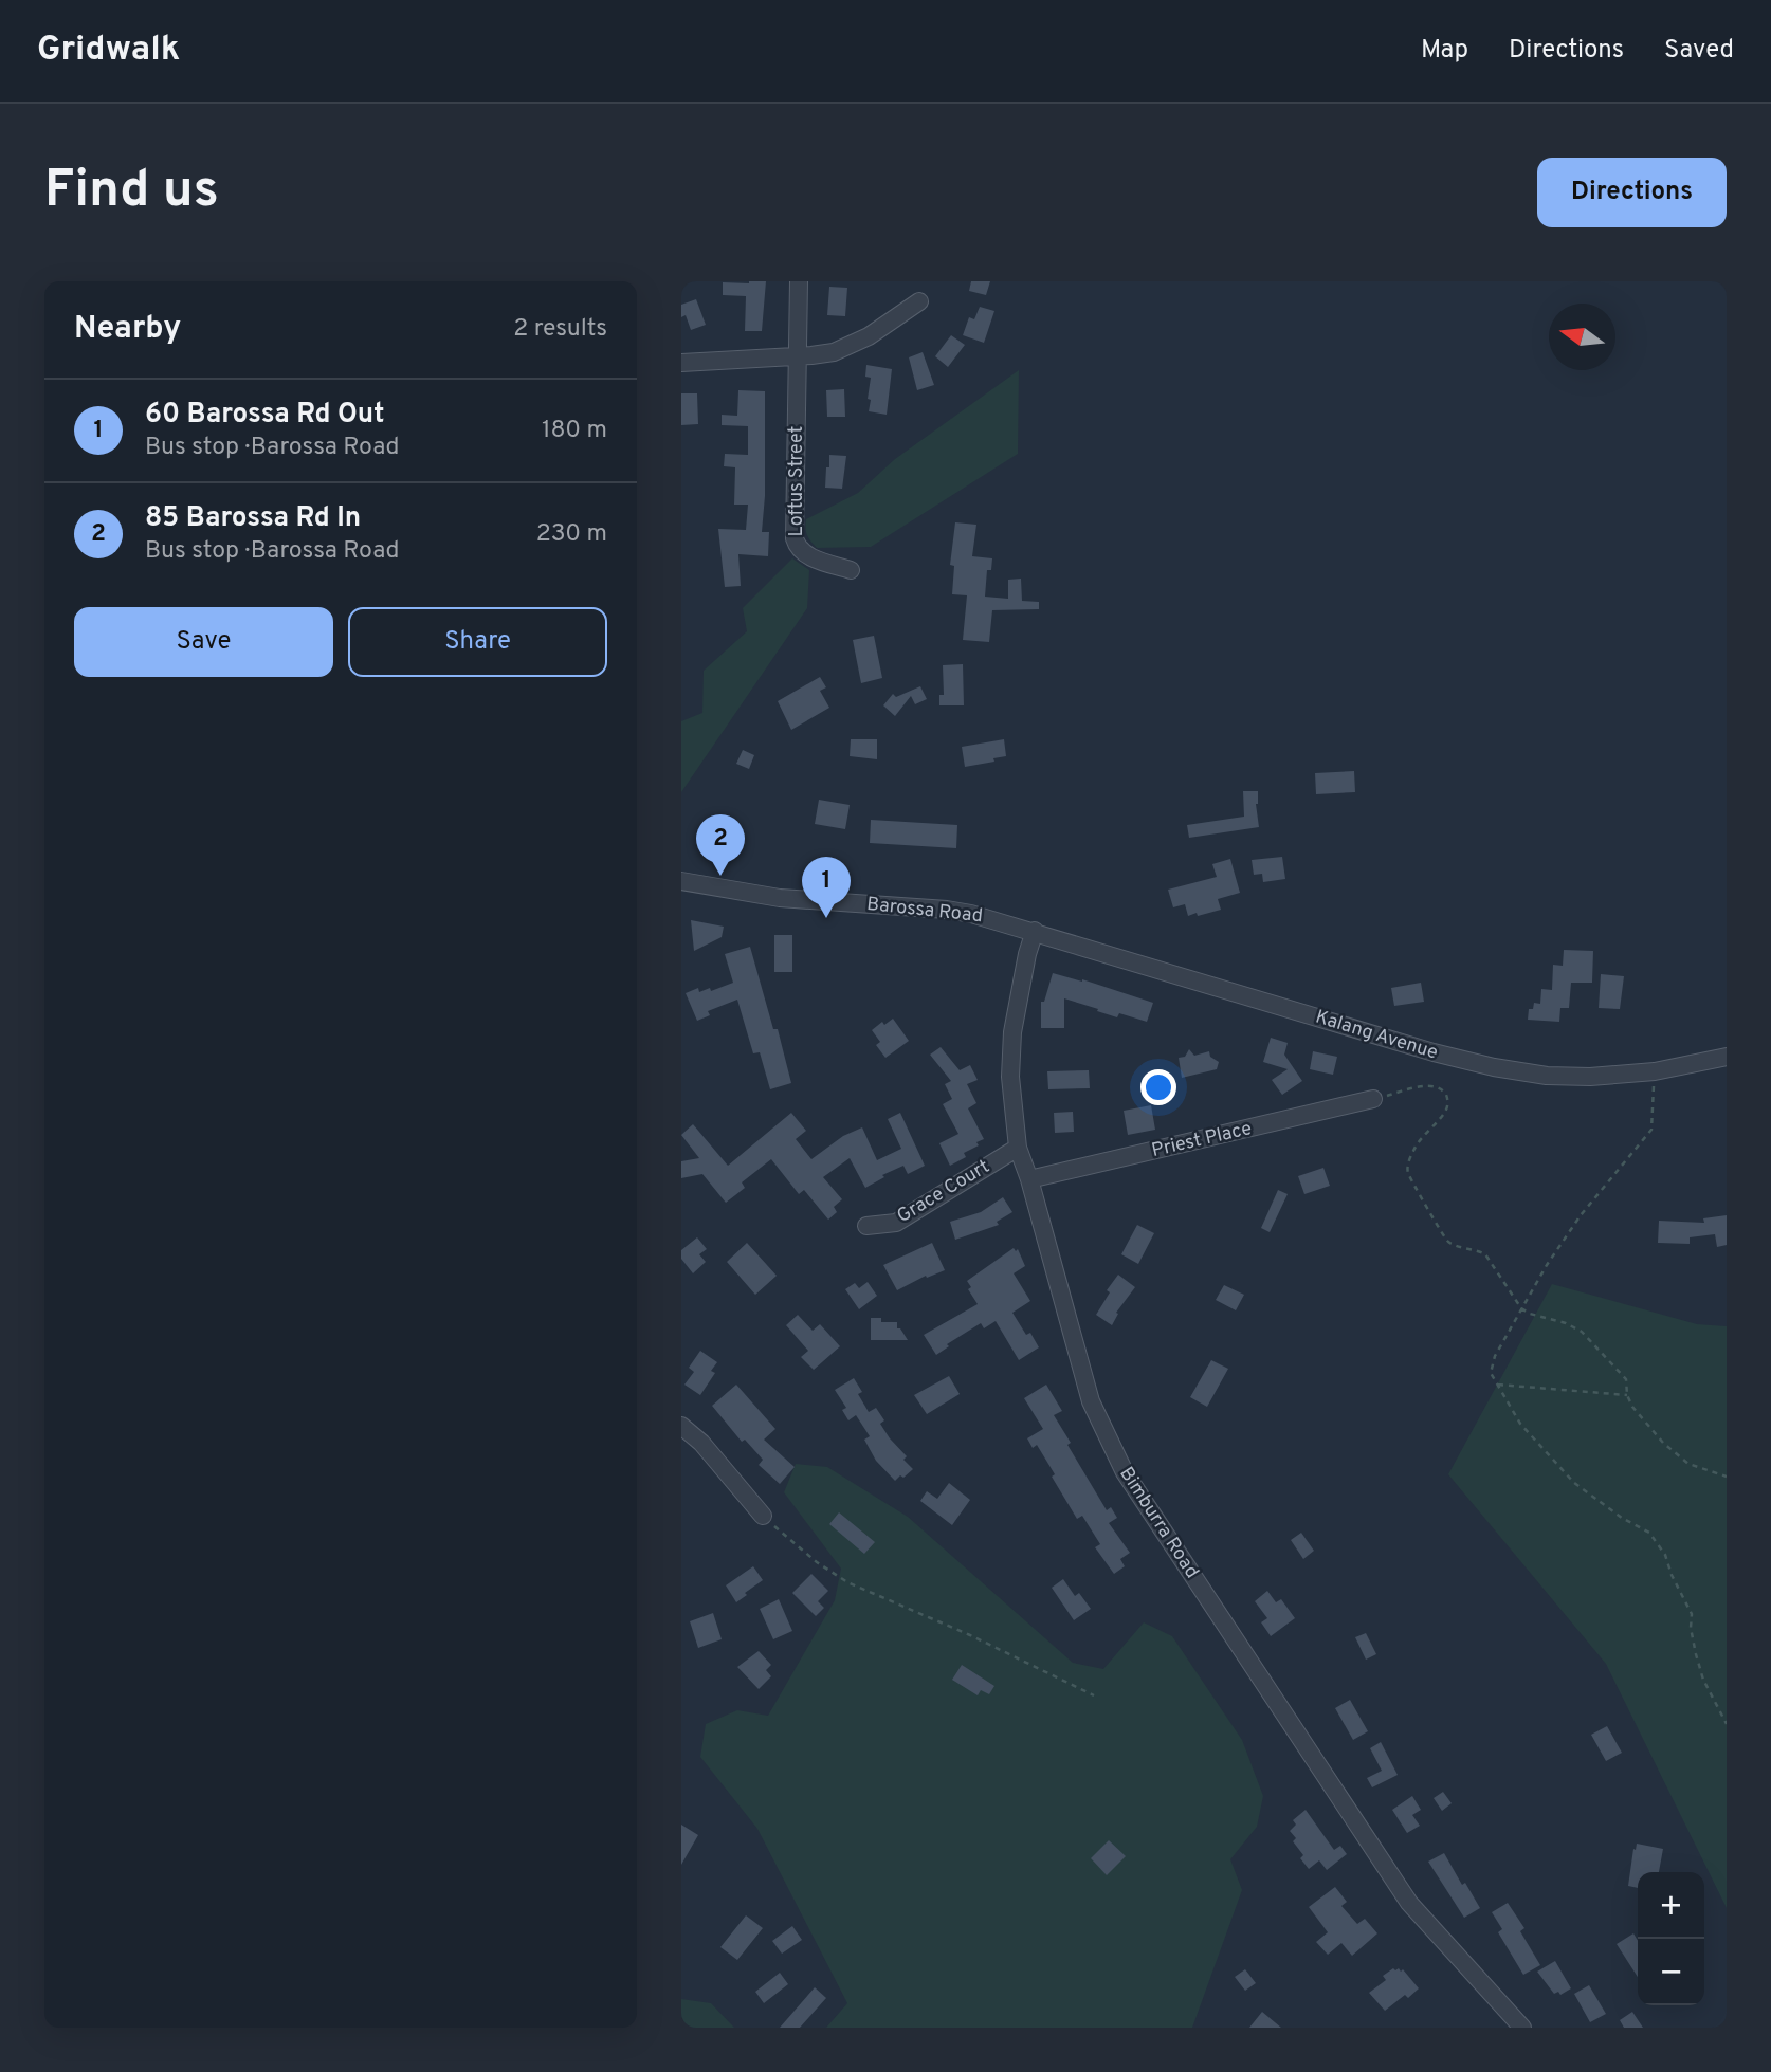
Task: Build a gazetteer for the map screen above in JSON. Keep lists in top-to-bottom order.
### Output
{
  "streets": {
    "street": [
      "Loftus Street",
      "Barossa Road",
      "Kalang Avenue",
      "Priest Place",
      "Grace Court",
      "Bimburra Road"
    ]
  },
  "crossings": [
    ["Barossa Road", "Kalang Avenue"],
    ["Barossa Road", "Bimburra Road"],
    ["Kalang Avenue", "Bimburra Road"],
    ["Priest Place", "Bimburra Road"],
    ["Grace Court", "Bimburra Road"]
  ],
  "north": "left",
  "page": {
    "header": "Gridwalk",
    "nav": ["Map", "Directions", "Saved"],
    "buttons": [
      "Directions",
      ["Save", "Share"]
    ],
    "title": "Find us",
    "heading": ["Nearby", "2 results"],
    "list": [
      {
        "mark": "1",
        "name": "60 Barossa Rd Out",
        "note": "Bus stop · Barossa Road",
        "value": "180 m"
      },
      {
        "mark": "2",
        "name": "85 Barossa Rd In",
        "note": "Bus stop · Barossa Road",
        "value": "230 m"
      }
    ],
    "pins": ["2", "1"],
    "map_buttons": ["+", "−"]
  }
}
